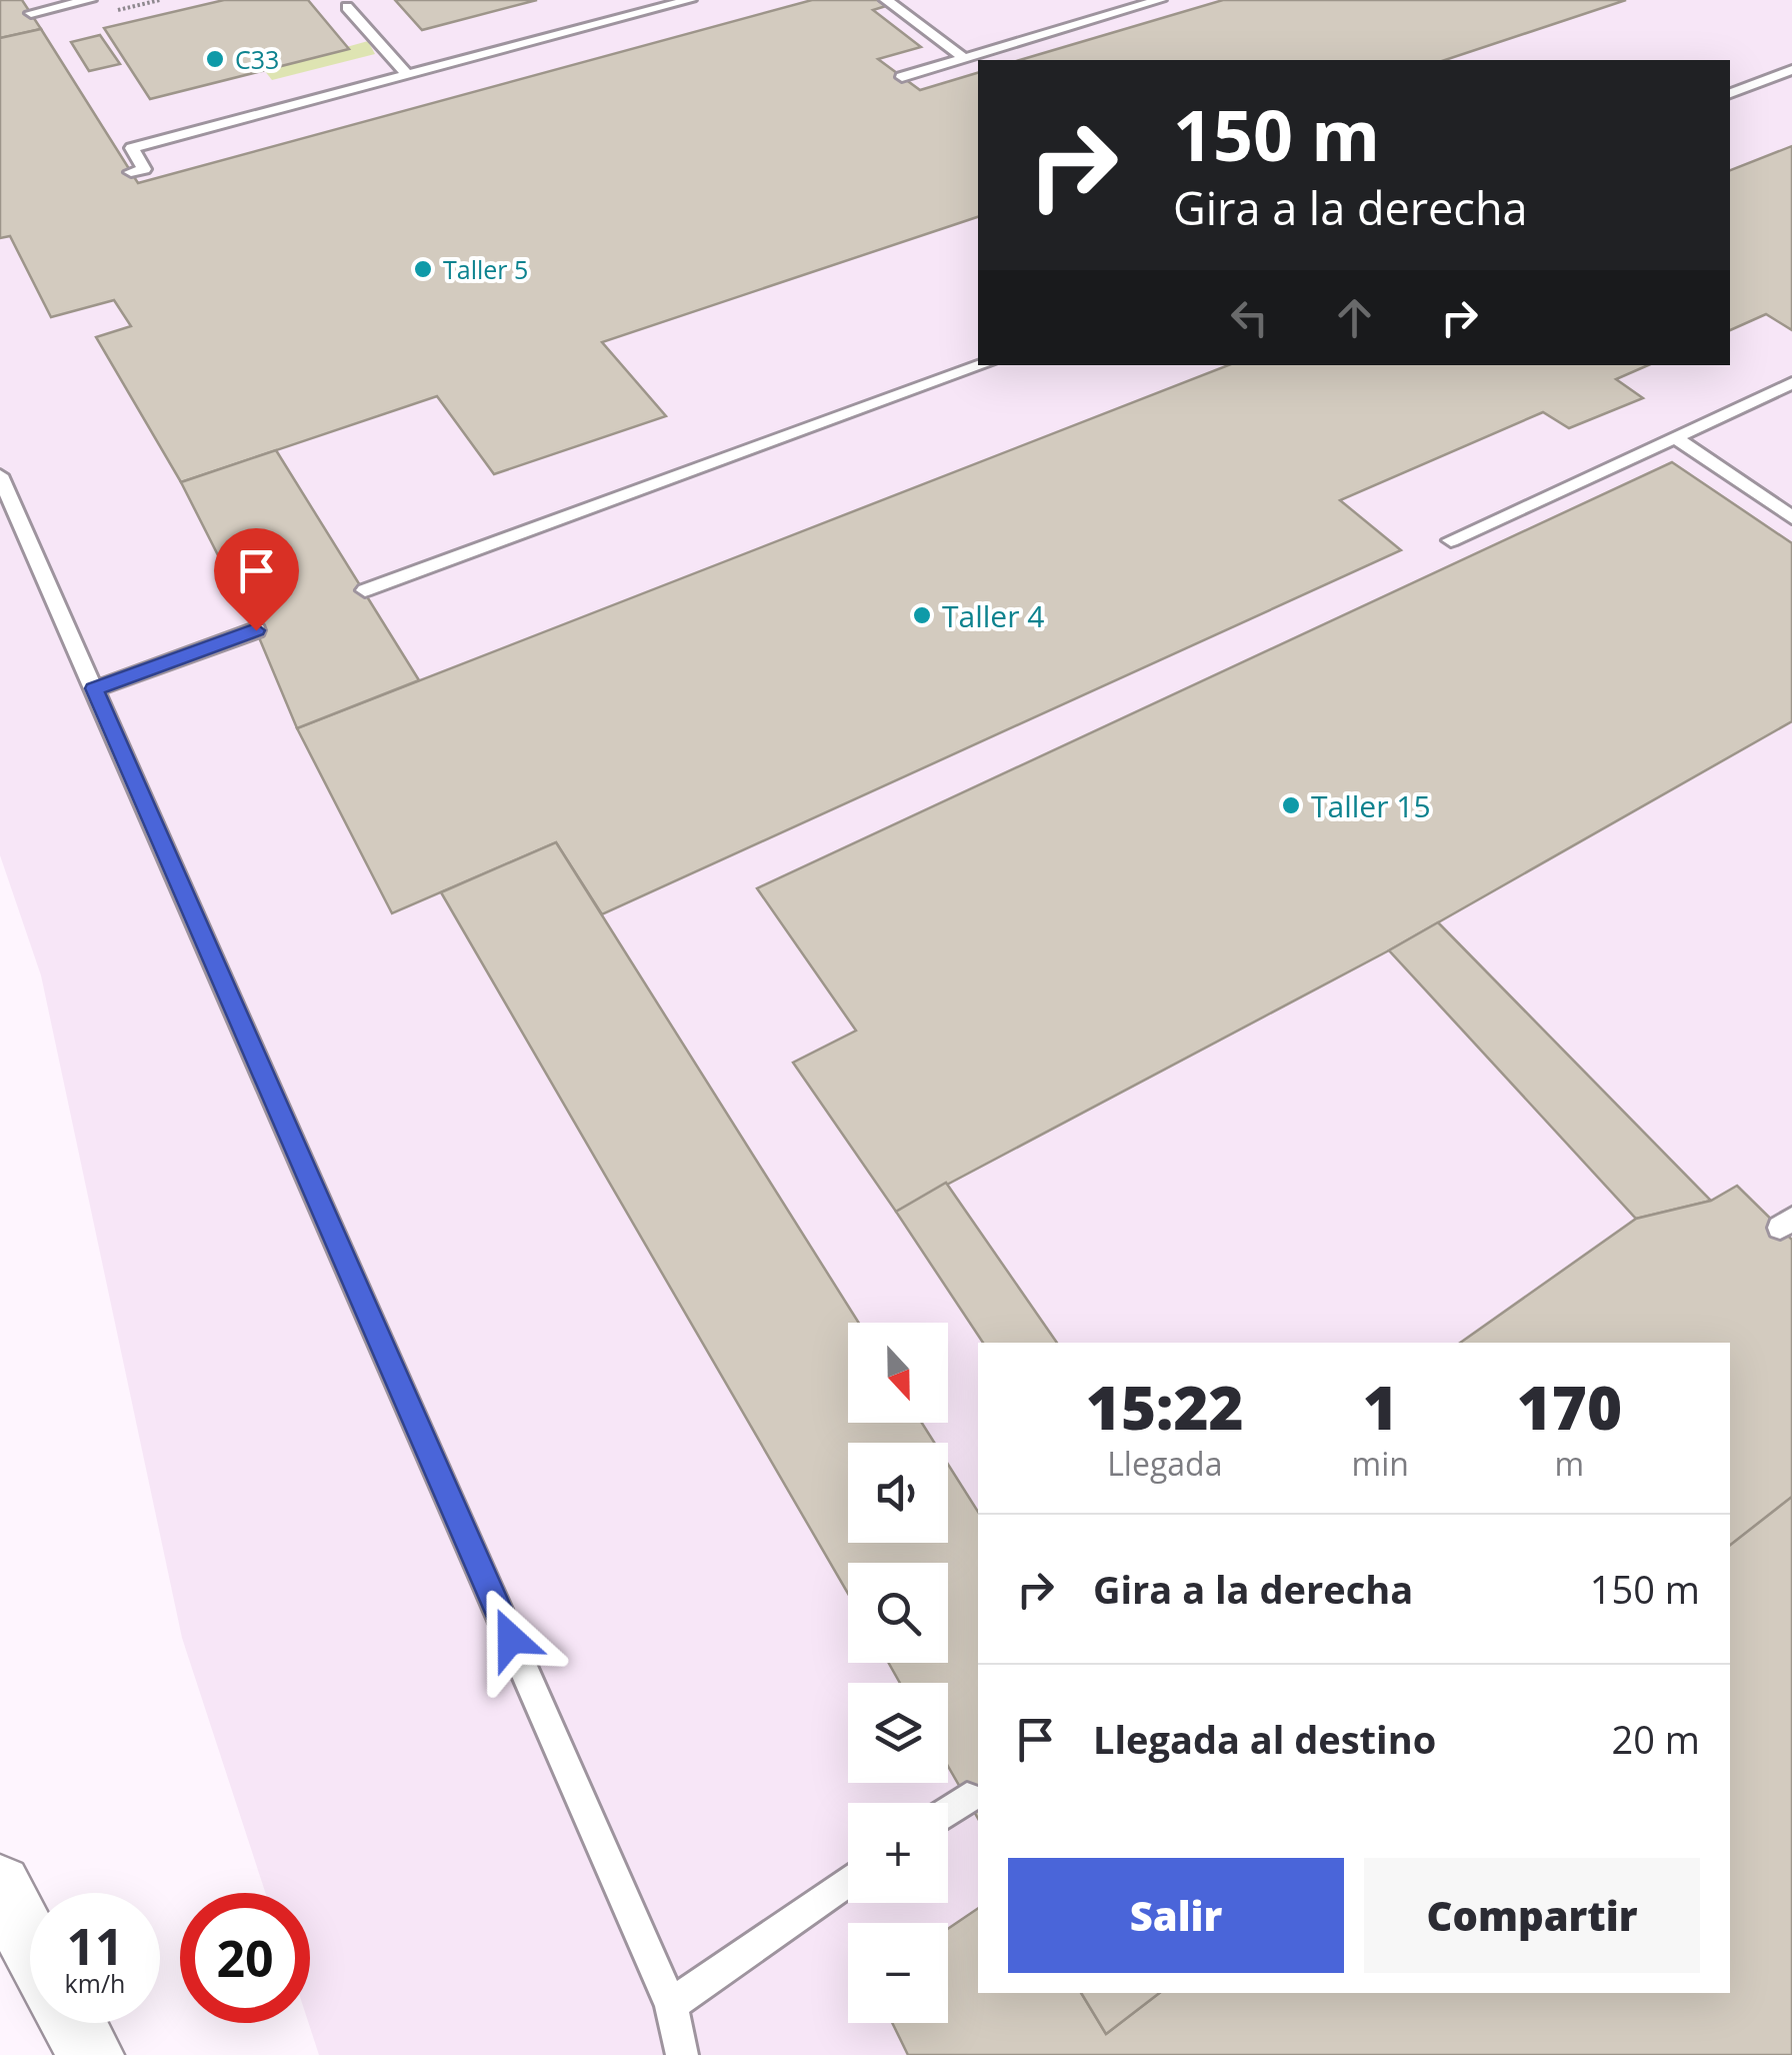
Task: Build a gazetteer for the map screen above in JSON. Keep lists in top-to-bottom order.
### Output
{
  "places": [
    "C33",
    "Taller 5",
    "Taller 4",
    "Taller 15"
  ],
  "north": "bottom",
  "page": {
    "turn": ["150 m", "Gira a la derecha"],
    "map_buttons": ["+", "−"],
    "eta": [
      "15:22",
      "Llegada",
      "1",
      "min",
      "170",
      "m"
    ],
    "list": [
      {
        "name": "Gira a la derecha",
        "value": "150 m"
      },
      {
        "name": "Llegada al destino",
        "value": "20 m"
      }
    ],
    "buttons": ["Salir", "Compartir"],
    "speed": "11 km/h",
    "limit": "20"
  }
}
